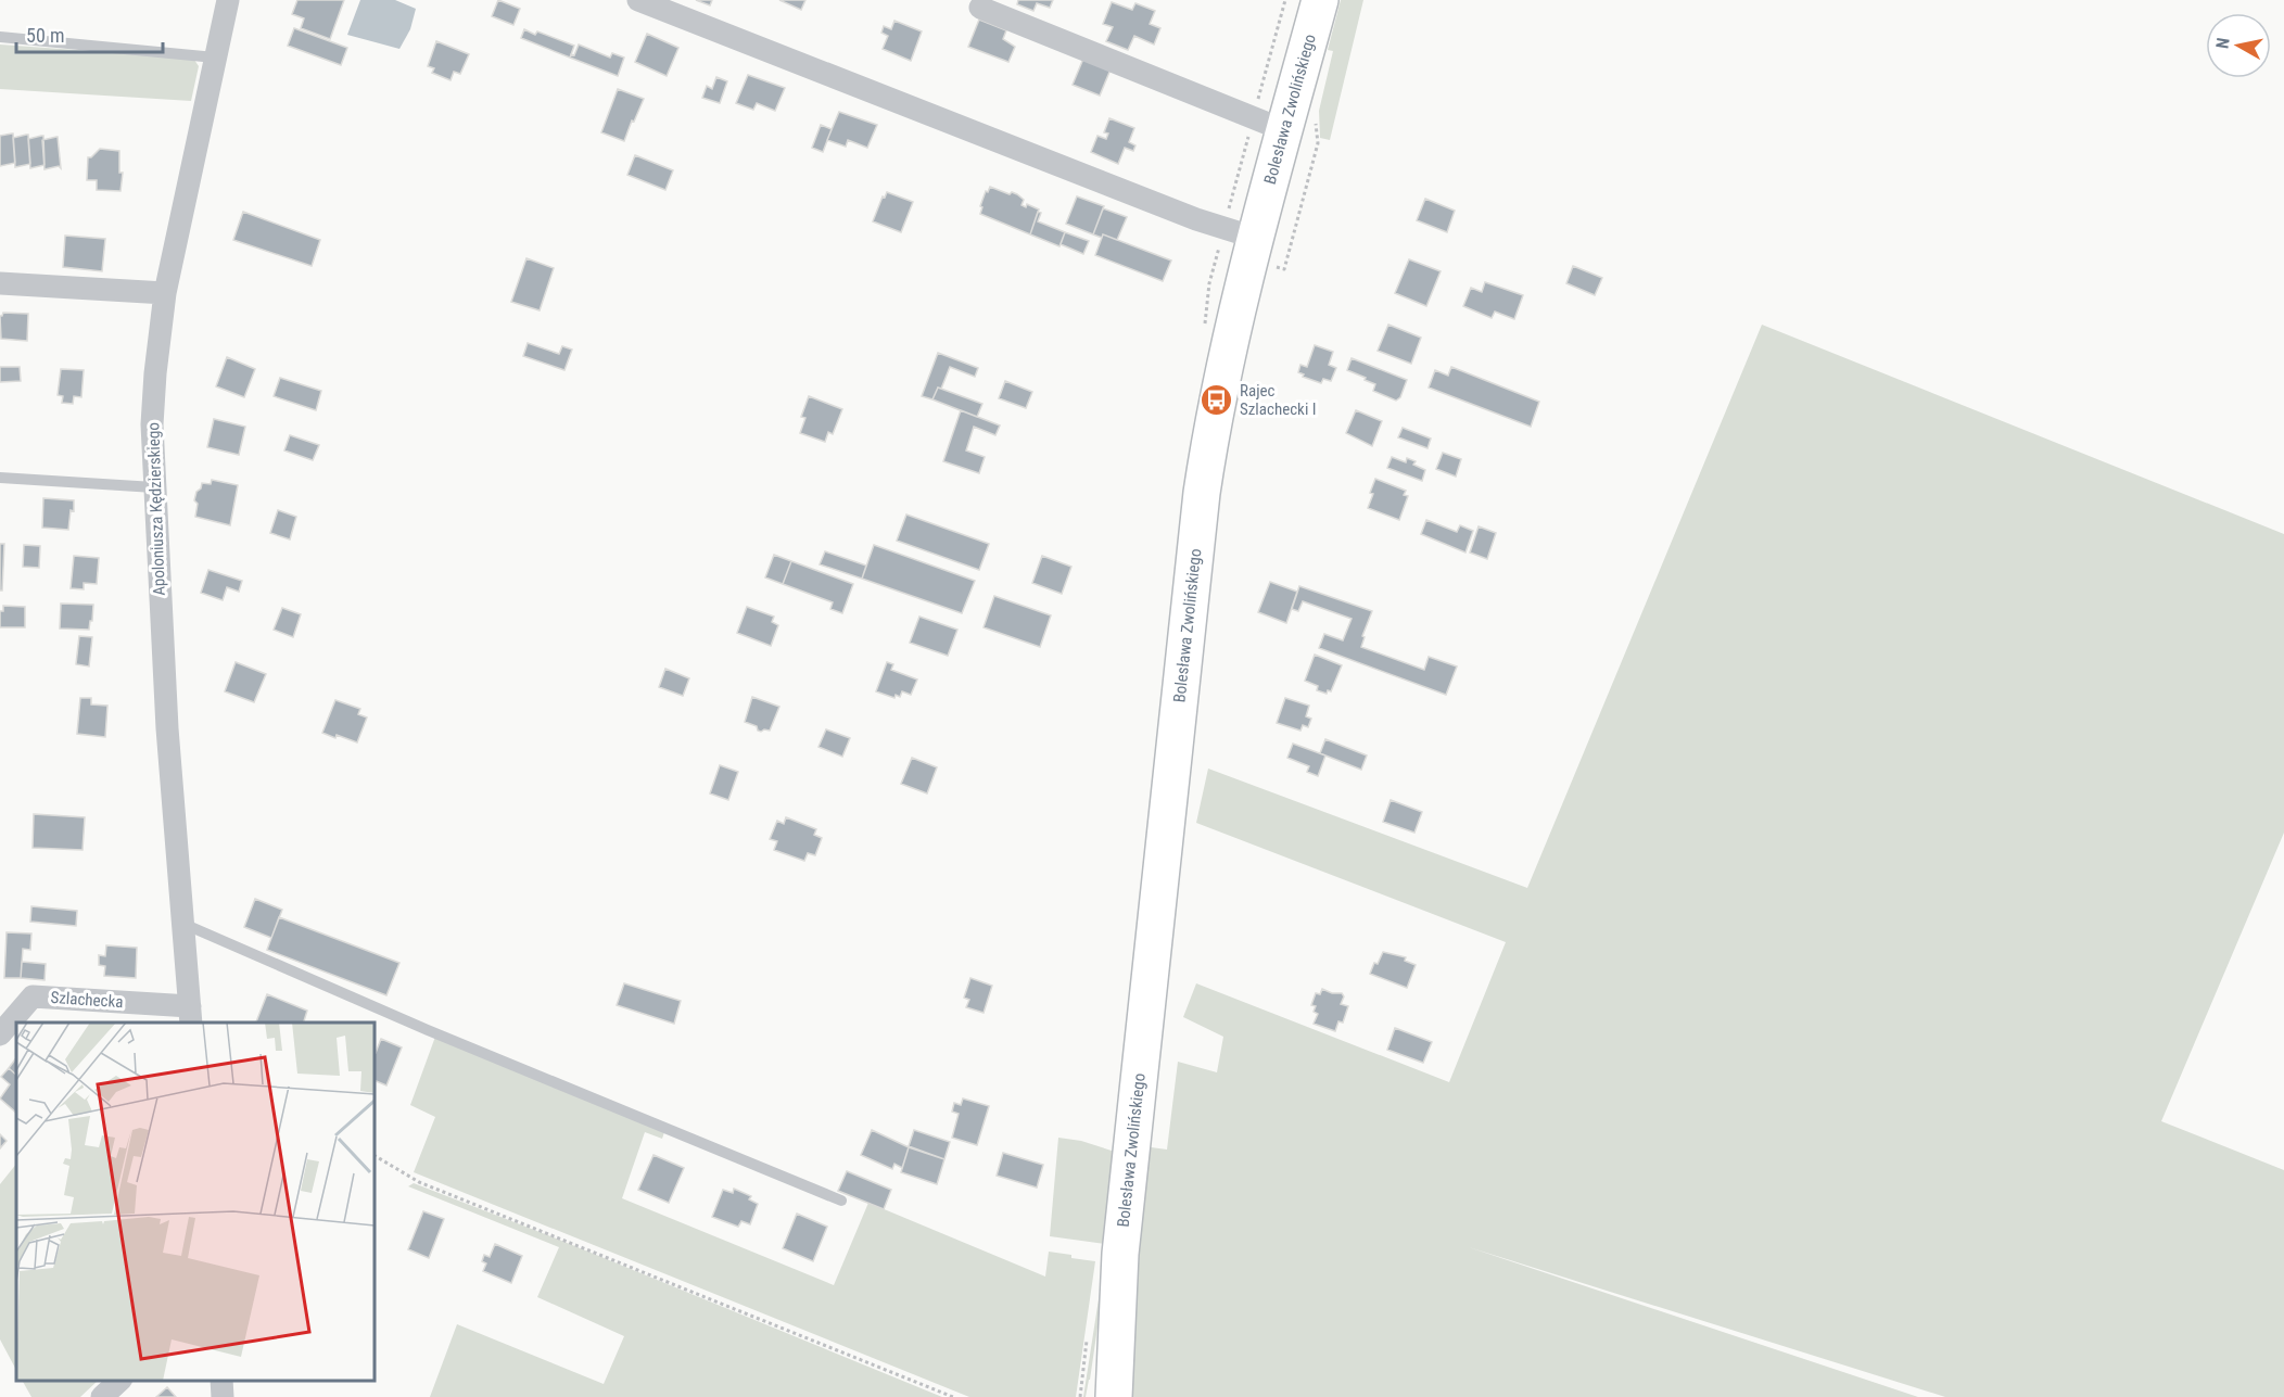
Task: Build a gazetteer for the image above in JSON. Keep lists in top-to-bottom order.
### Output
{
  "streets": {
    "main road": ["Bolesława Zwolińskiego"],
    "street": ["Apoloniusza Kędzierskiego", "Szlachecka"]
  },
  "crossings": [
    ["Apoloniusza Kędzierskiego", "Szlachecka"]
  ],
  "places": {
    "bus stop": ["Rajec Szlachecki I"]
  },
  "scale_bar": "50 m",
  "north": "left"
}
